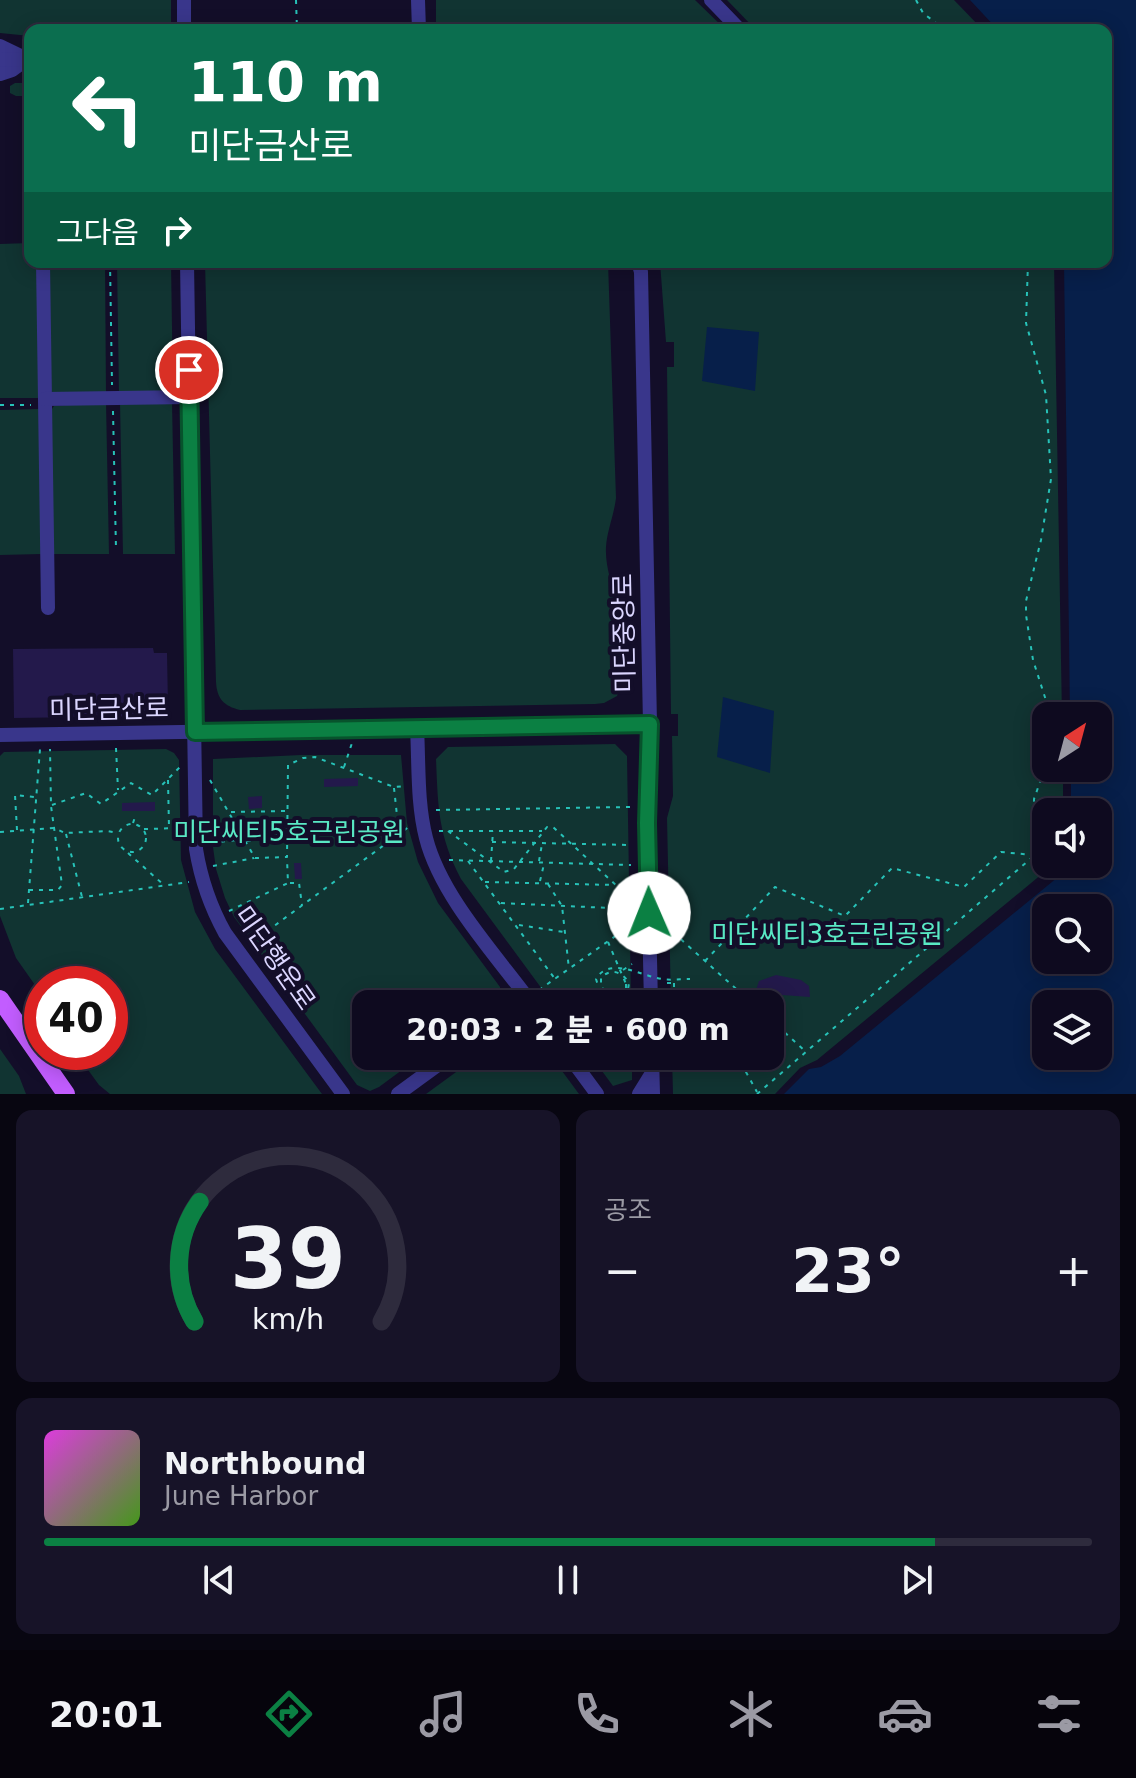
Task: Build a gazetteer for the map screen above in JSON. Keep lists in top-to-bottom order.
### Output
{
  "streets": {
    "street": ["미단중앙로", "미단금산로", "미단행운로"]
  },
  "crossings": [
    ["미단중앙로", "미단금산로"],
    ["미단금산로", "미단행운로"]
  ],
  "parks": ["미단씨티5호근린공원", "미단씨티3호근린공원"],
  "north": "top right",
  "page": {
    "turn": ["110 m", "미단금산로"],
    "then": "그다음",
    "limit": "40",
    "trip": "20:03 · 2 분 · 600 m",
    "tile": "공조",
    "heat": ["−", "23°", "+"],
    "song": ["Northbound", "June Harbor"],
    "tabs": "20:01",
    "gauge": ["39", "km/h"]
  }
}
